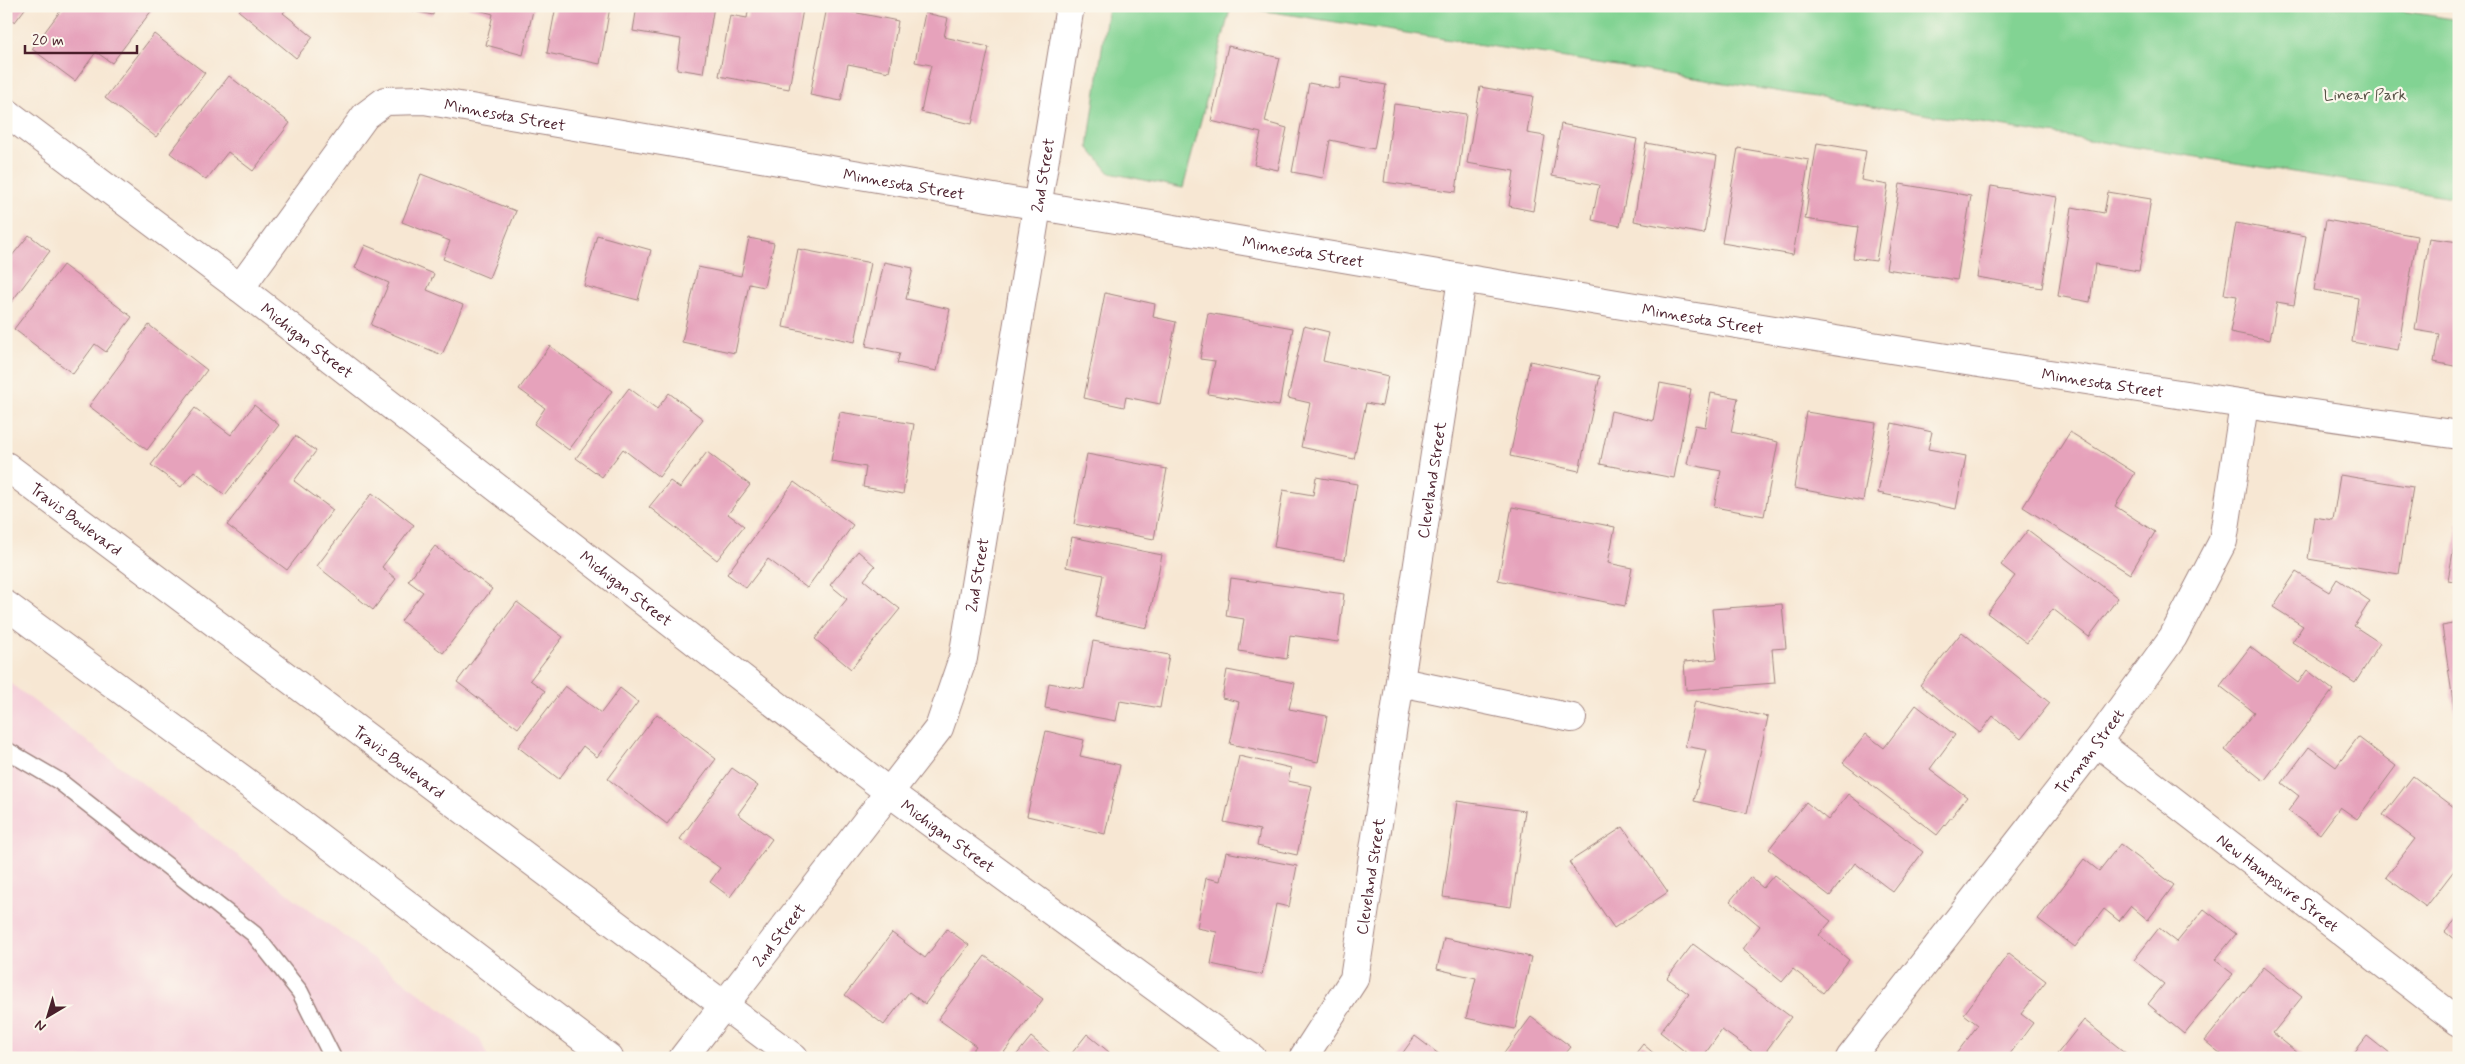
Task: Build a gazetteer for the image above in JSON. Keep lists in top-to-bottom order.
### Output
{
  "streets": {
    "street": [
      "Minnesota Street",
      "2nd Street",
      "Michigan Street",
      "Cleveland Street",
      "Travis Boulevard",
      "Truman Street",
      "New Hampshire Street"
    ]
  },
  "crossings": [
    ["Minnesota Street", "2nd Street"],
    ["Minnesota Street", "Michigan Street"],
    ["Minnesota Street", "Cleveland Street"],
    ["Minnesota Street", "Truman Street"],
    ["2nd Street", "Michigan Street"],
    ["2nd Street", "Travis Boulevard"],
    ["Truman Street", "New Hampshire Street"]
  ],
  "parks": ["Linear Park"],
  "scale_bar": "20 m",
  "north": "bottom left"
}
